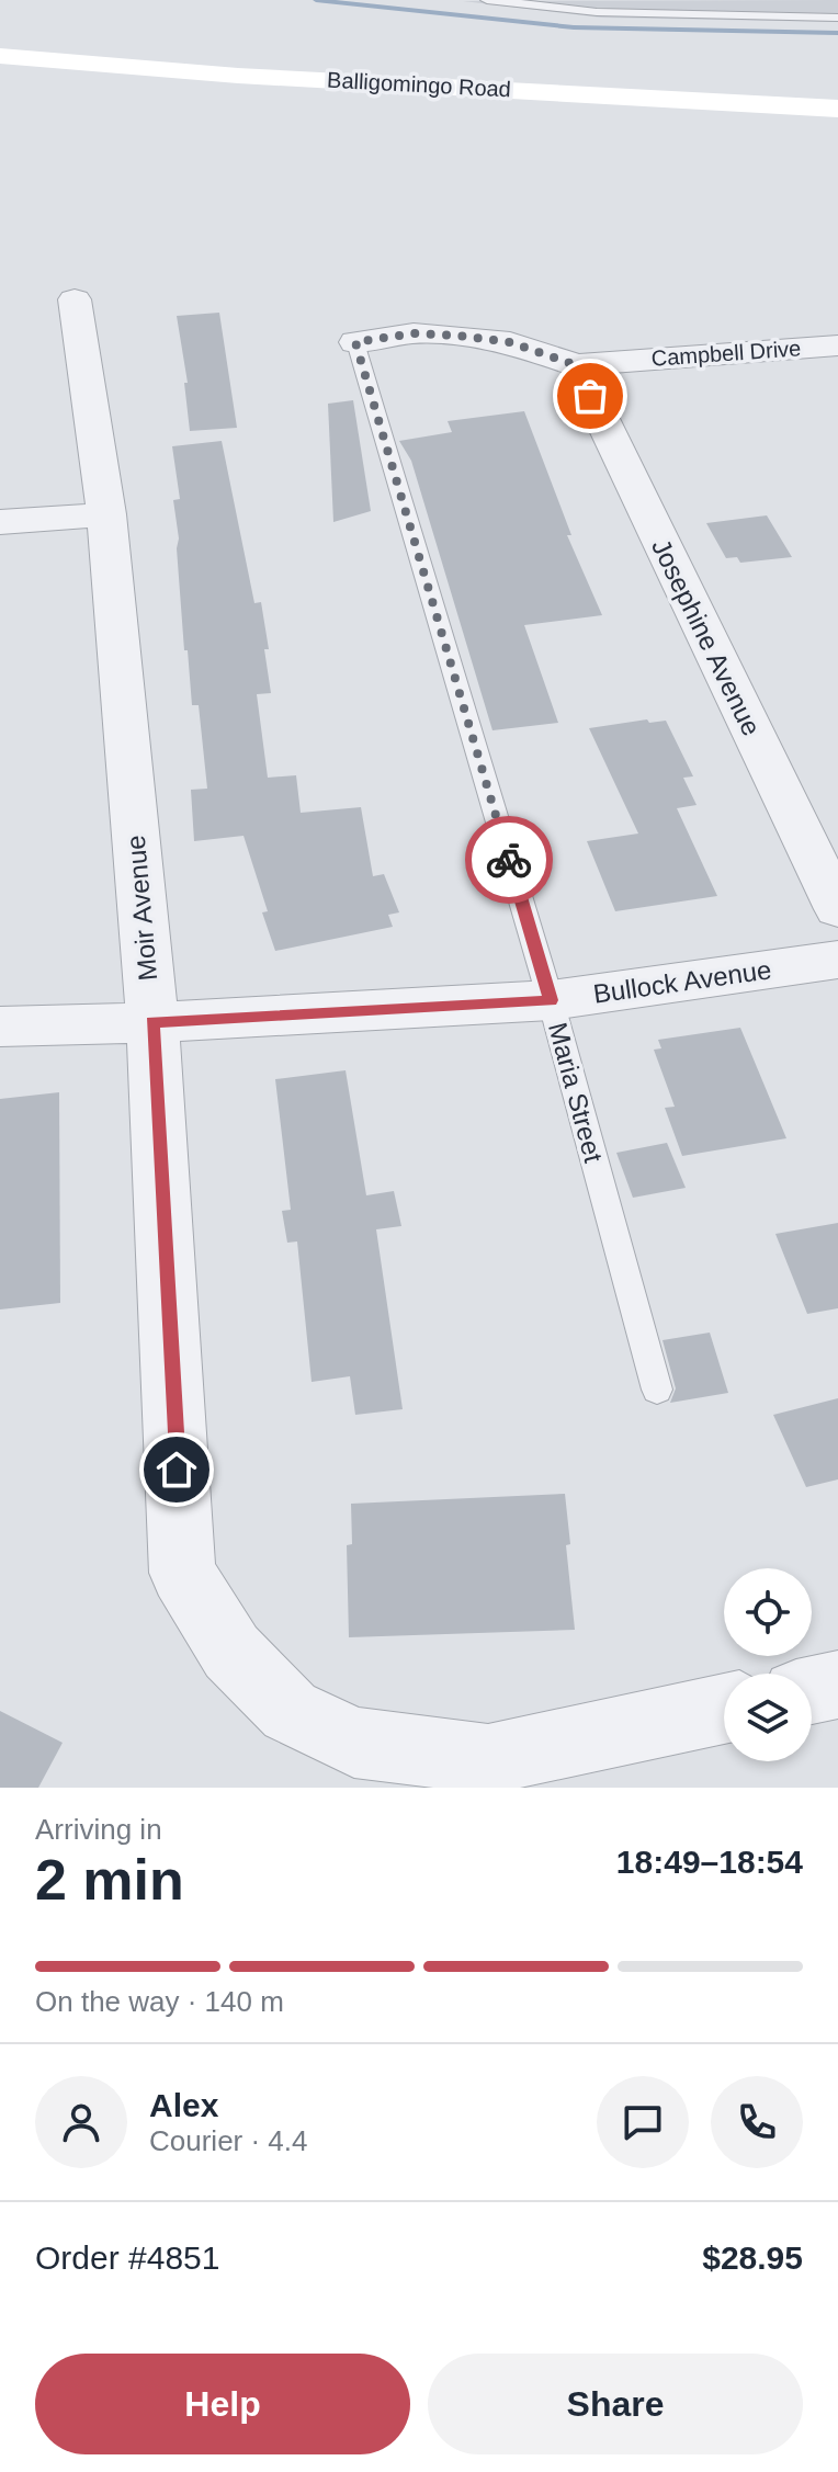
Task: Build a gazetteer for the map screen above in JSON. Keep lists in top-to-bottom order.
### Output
{
  "streets": {
    "street": [
      "Balligomingo Road",
      "Campbell Drive",
      "Josephine Avenue",
      "Moir Avenue",
      "Bullock Avenue"
    ],
    "lane": ["Maria Street"]
  },
  "crossings": [
    ["Campbell Drive", "Josephine Avenue"],
    ["Campbell Drive", "Maria Street"],
    ["Moir Avenue", "Bullock Avenue"],
    ["Bullock Avenue", "Maria Street"]
  ],
  "page": {
    "heading": ["2 min", "Arriving in", "18:49–18:54"],
    "panel": [
      "Alex",
      "Courier · 4.4",
      "Order #4851",
      "$28.95"
    ],
    "bar": "On the way · 140 m",
    "buttons": ["Help", "Share"]
  }
}
